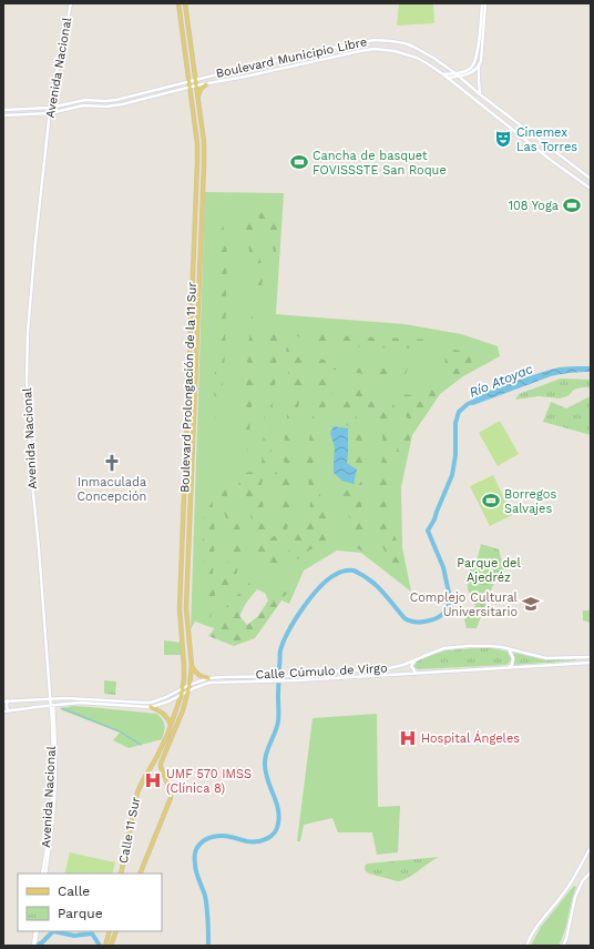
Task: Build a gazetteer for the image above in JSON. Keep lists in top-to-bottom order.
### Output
{
  "streets": {
    "main road": [
      "Boulevard Municipio Libre",
      "Avenida Nacional",
      "Boulevard Prolongación de la 11 Sur",
      "Calle Cúmulo de Virgo",
      "Calle 11 Sur"
    ]
  },
  "crossings": [
    ["Boulevard Municipio Libre", "Avenida Nacional"],
    ["Boulevard Municipio Libre", "Boulevard Prolongación de la 11 Sur"],
    ["Avenida Nacional", "Calle Cúmulo de Virgo"],
    ["Boulevard Prolongación de la 11 Sur", "Calle Cúmulo de Virgo"],
    ["Boulevard Prolongación de la 11 Sur", "Calle 11 Sur"],
    ["Calle Cúmulo de Virgo", "Calle 11 Sur"]
  ],
  "water": ["Río Atoyac"],
  "parks": ["Parque del Ajedréz"],
  "places": {
    "theatre": ["Cinemex Las Torres"],
    "sports": ["Cancha de basquet FOVISSSTE San Roque", "108 Yoga", "Borregos Salvajes"],
    "church": ["Inmaculada Concepción"],
    "school or university": ["Complejo Cultural Universitario"],
    "hospital": ["Hospital Ángeles", "UMF 570 IMSS (Clínica 8)"]
  },
  "legend": ["Calle", "Parque"]
}
